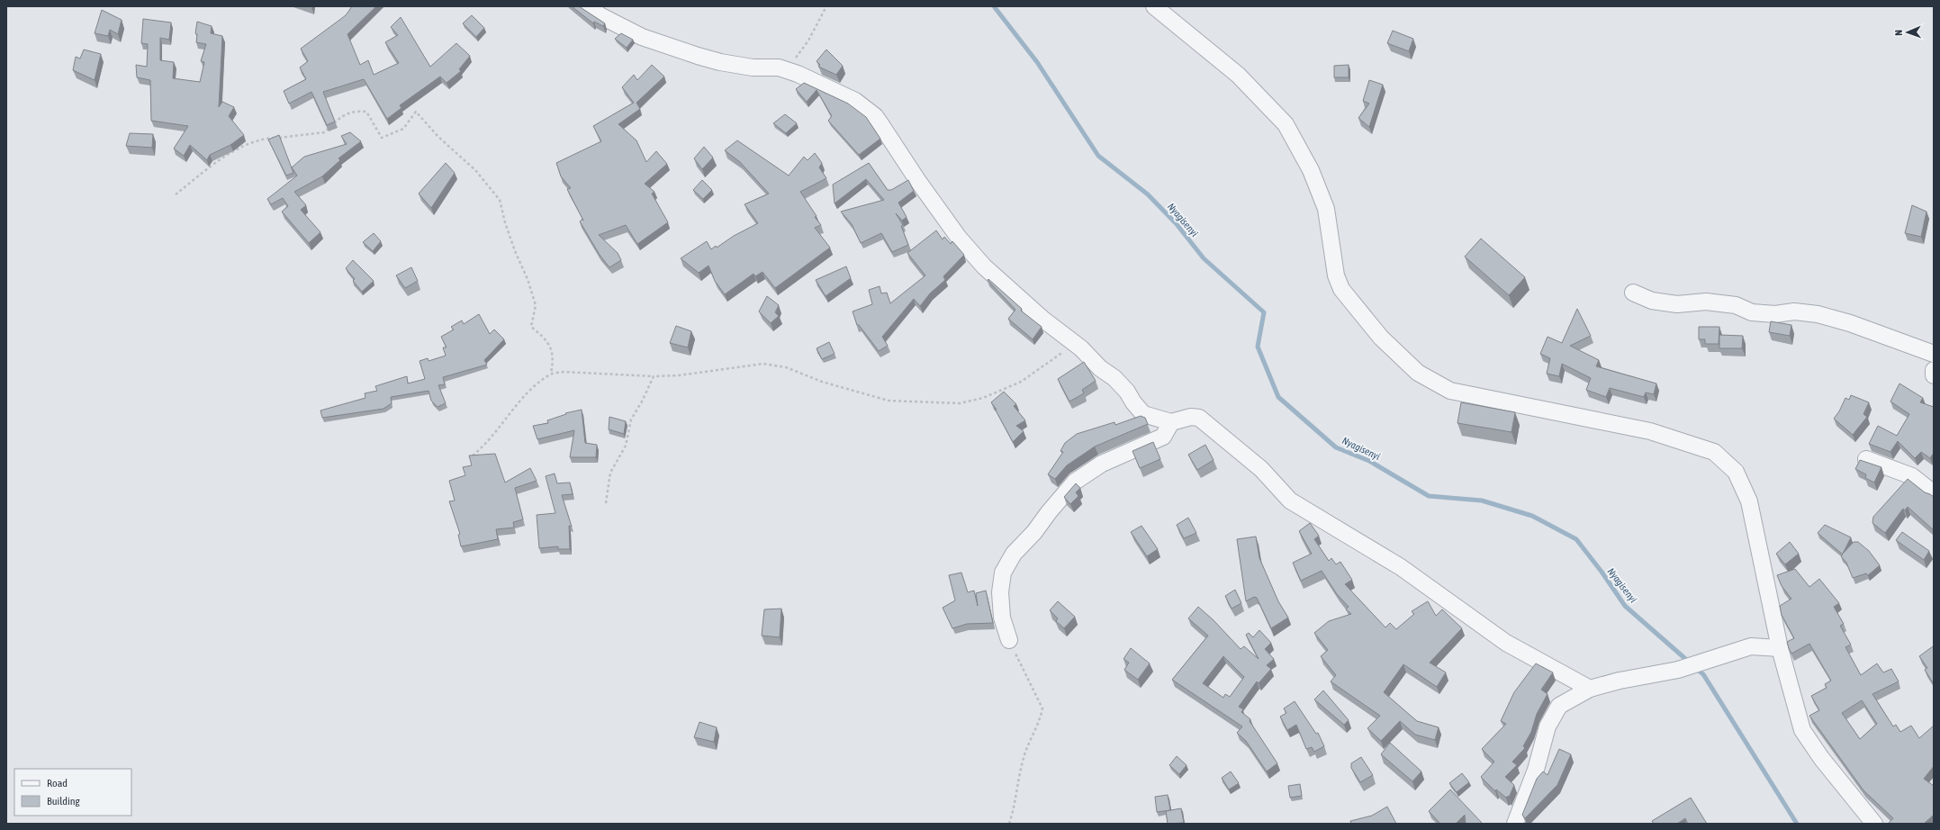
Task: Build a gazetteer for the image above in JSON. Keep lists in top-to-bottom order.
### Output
{
  "water": ["Nyagisenyi"],
  "legend": ["Road", "Building"],
  "north": "left"
}
